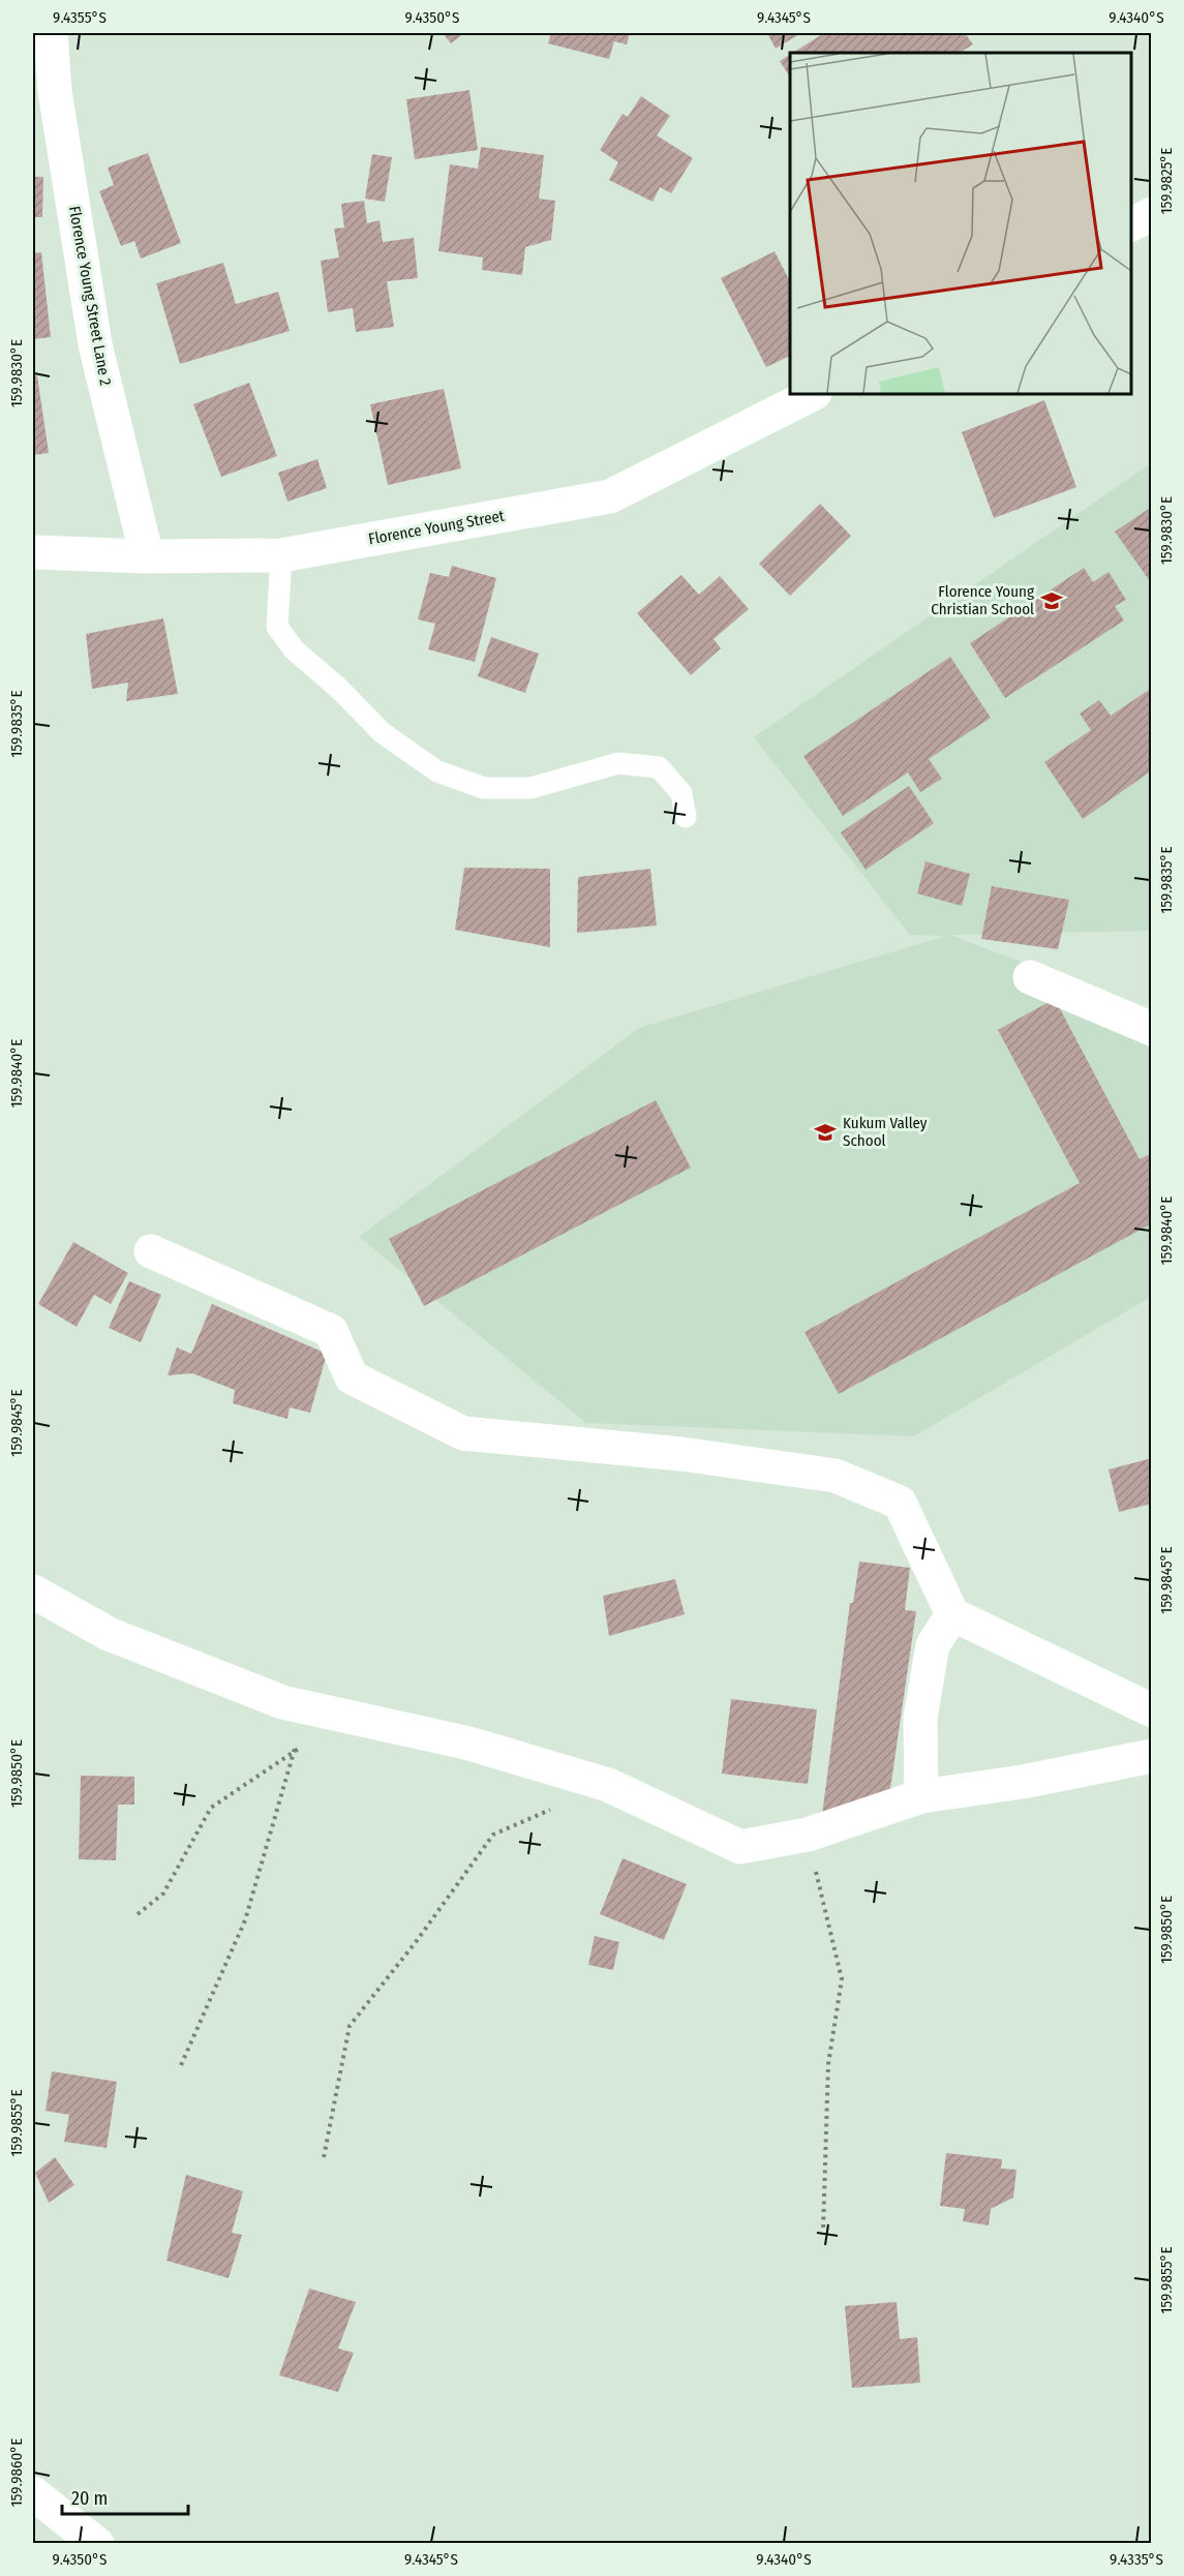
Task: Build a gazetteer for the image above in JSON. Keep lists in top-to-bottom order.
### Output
{
  "streets": {
    "street": ["Florence Young Street Lane 2", "Florence Young Street"]
  },
  "crossings": [
    ["Florence Young Street Lane 2", "Florence Young Street"]
  ],
  "places": {
    "school or university": ["Florence Young Christian School", "Kukum Valley School"]
  },
  "scale_bar": "20 m",
  "coordinates": [
    "9.4355°S",
    "9.4350°S",
    "9.4345°S",
    "9.4340°S",
    "159.9825°E",
    "159.9830°E",
    "159.9835°E",
    "159.9840°E",
    "159.9845°E",
    "159.9850°E",
    "159.9855°E",
    "159.9860°E",
    "9.4335°S"
  ]
}
